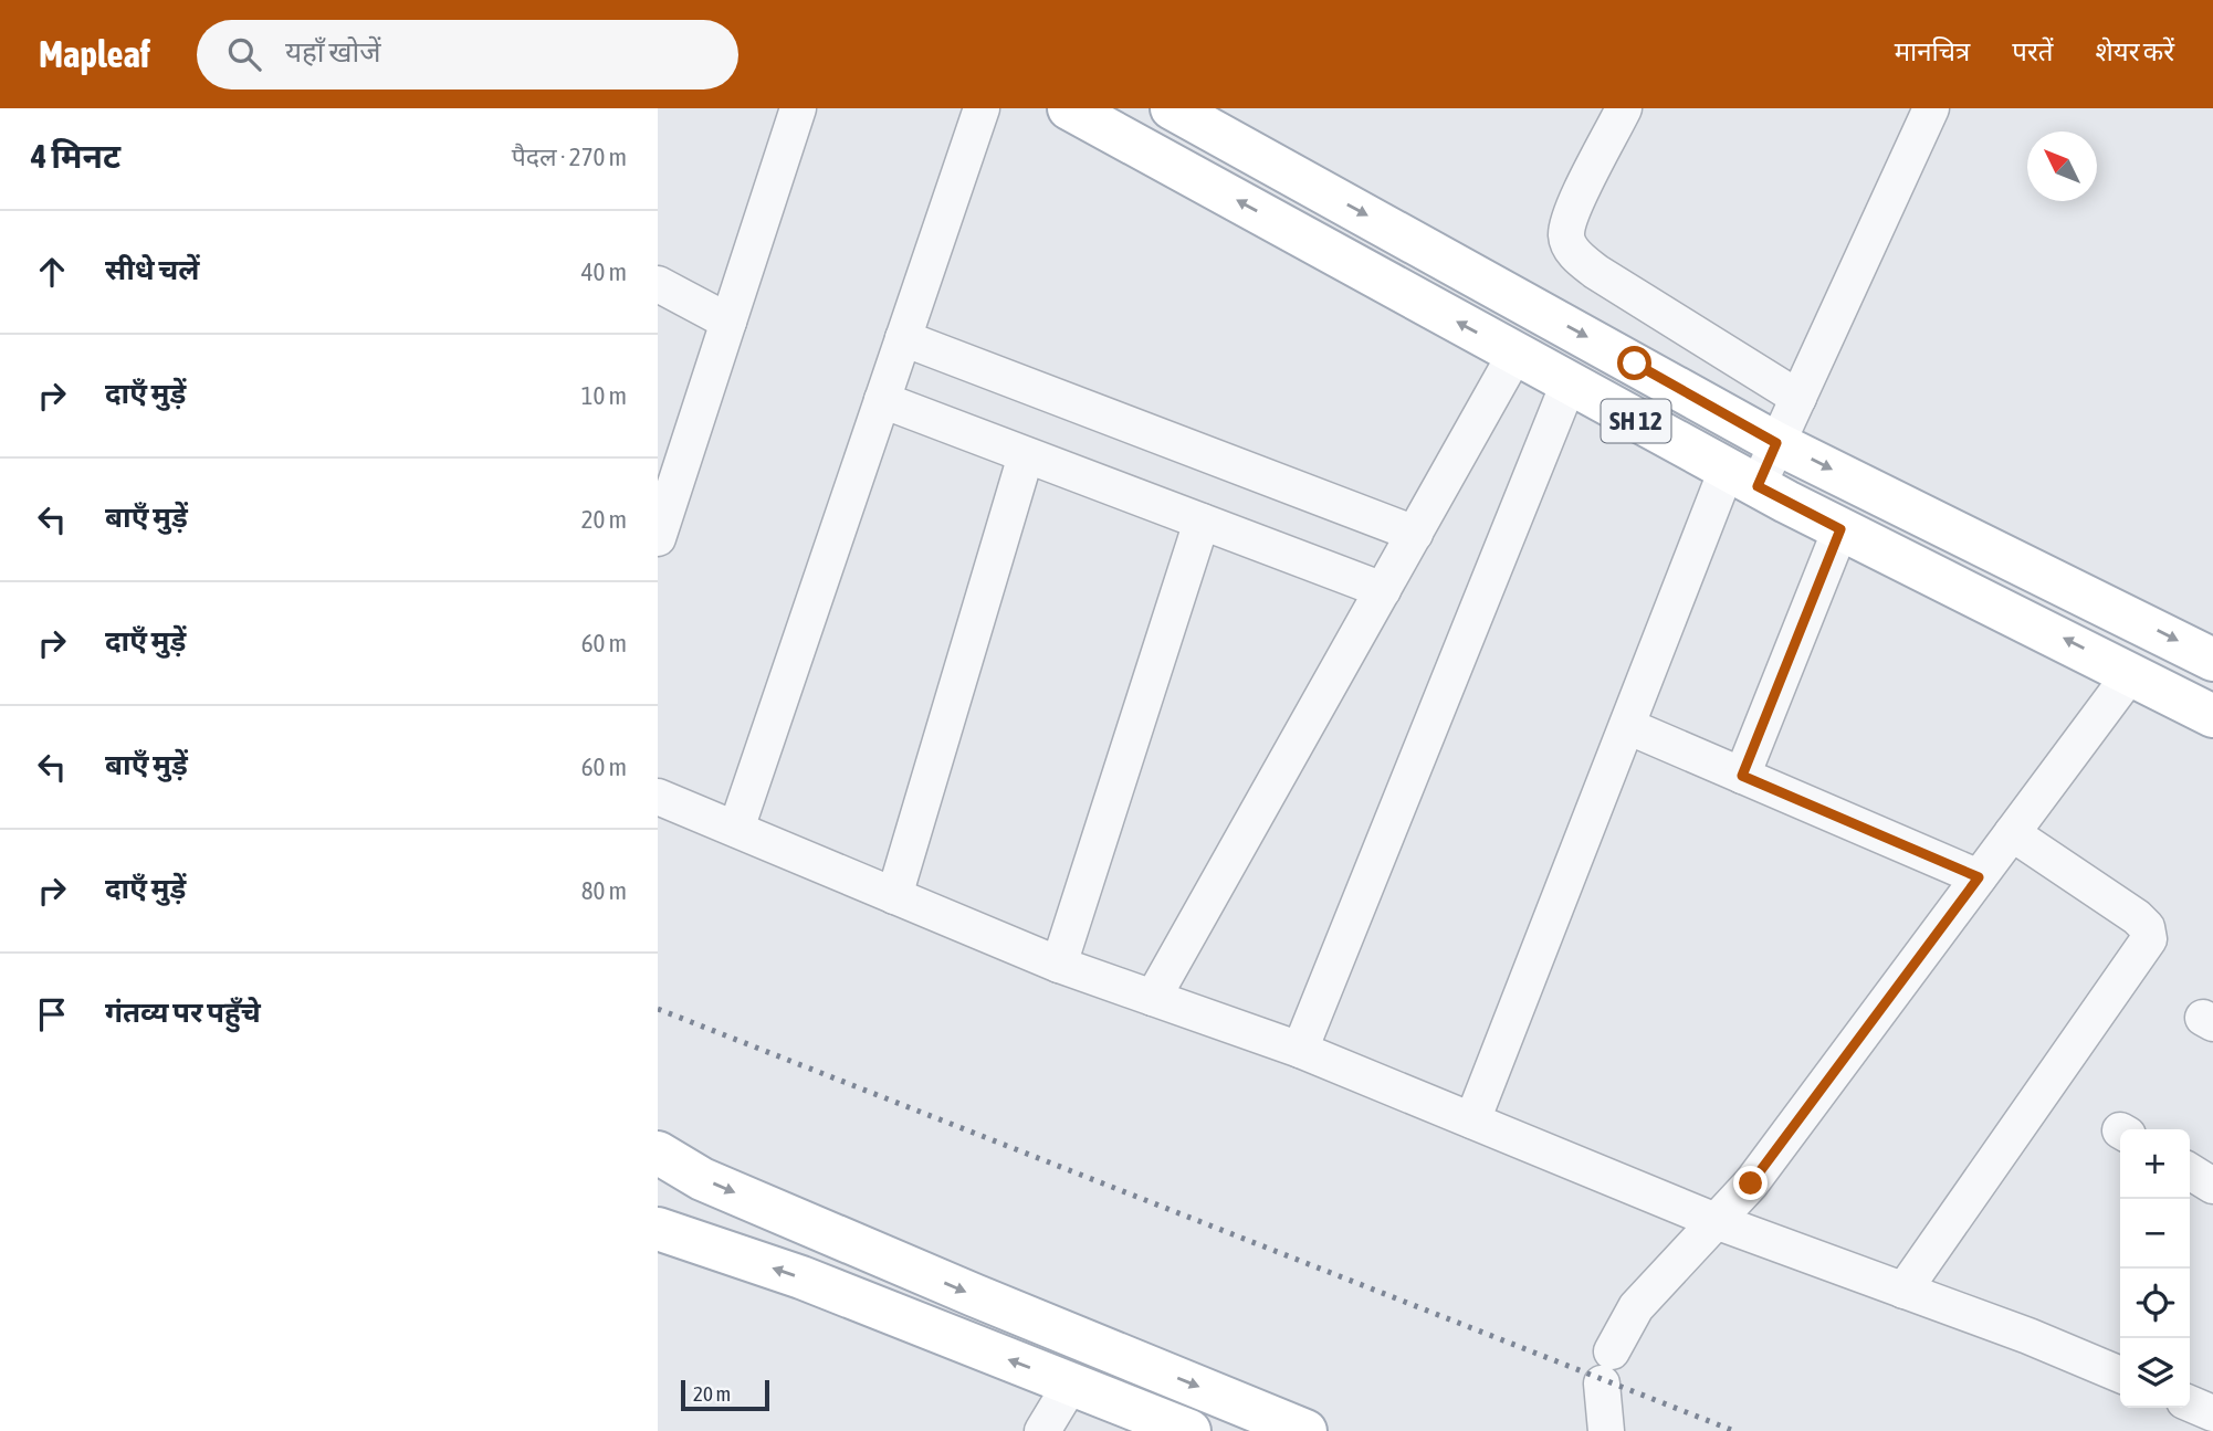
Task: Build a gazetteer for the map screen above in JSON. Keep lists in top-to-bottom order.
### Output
{
  "streets": {
    "main road": ["SH 12"]
  },
  "scale_bar": "20 m",
  "north": "top left",
  "page": {
    "header": "Mapleaf",
    "search": "यहाँ खोजें",
    "nav": ["मानचित्र", "परतें", "शेयर करें"],
    "heading": ["4 मिनट", "पैदल · 270 m"],
    "list": [
      ["सीधे चलें", "40 m"],
      ["दाएँ मुड़ें", "10 m"],
      ["बाएँ मुड़ें", "20 m"],
      ["दाएँ मुड़ें", "60 m"],
      ["बाएँ मुड़ें", "60 m"],
      ["दाएँ मुड़ें", "80 m"],
      "गंतव्य पर पहुँचे"
    ],
    "map_buttons": ["+", "−"],
    "scale": "20 m"
  }
}
